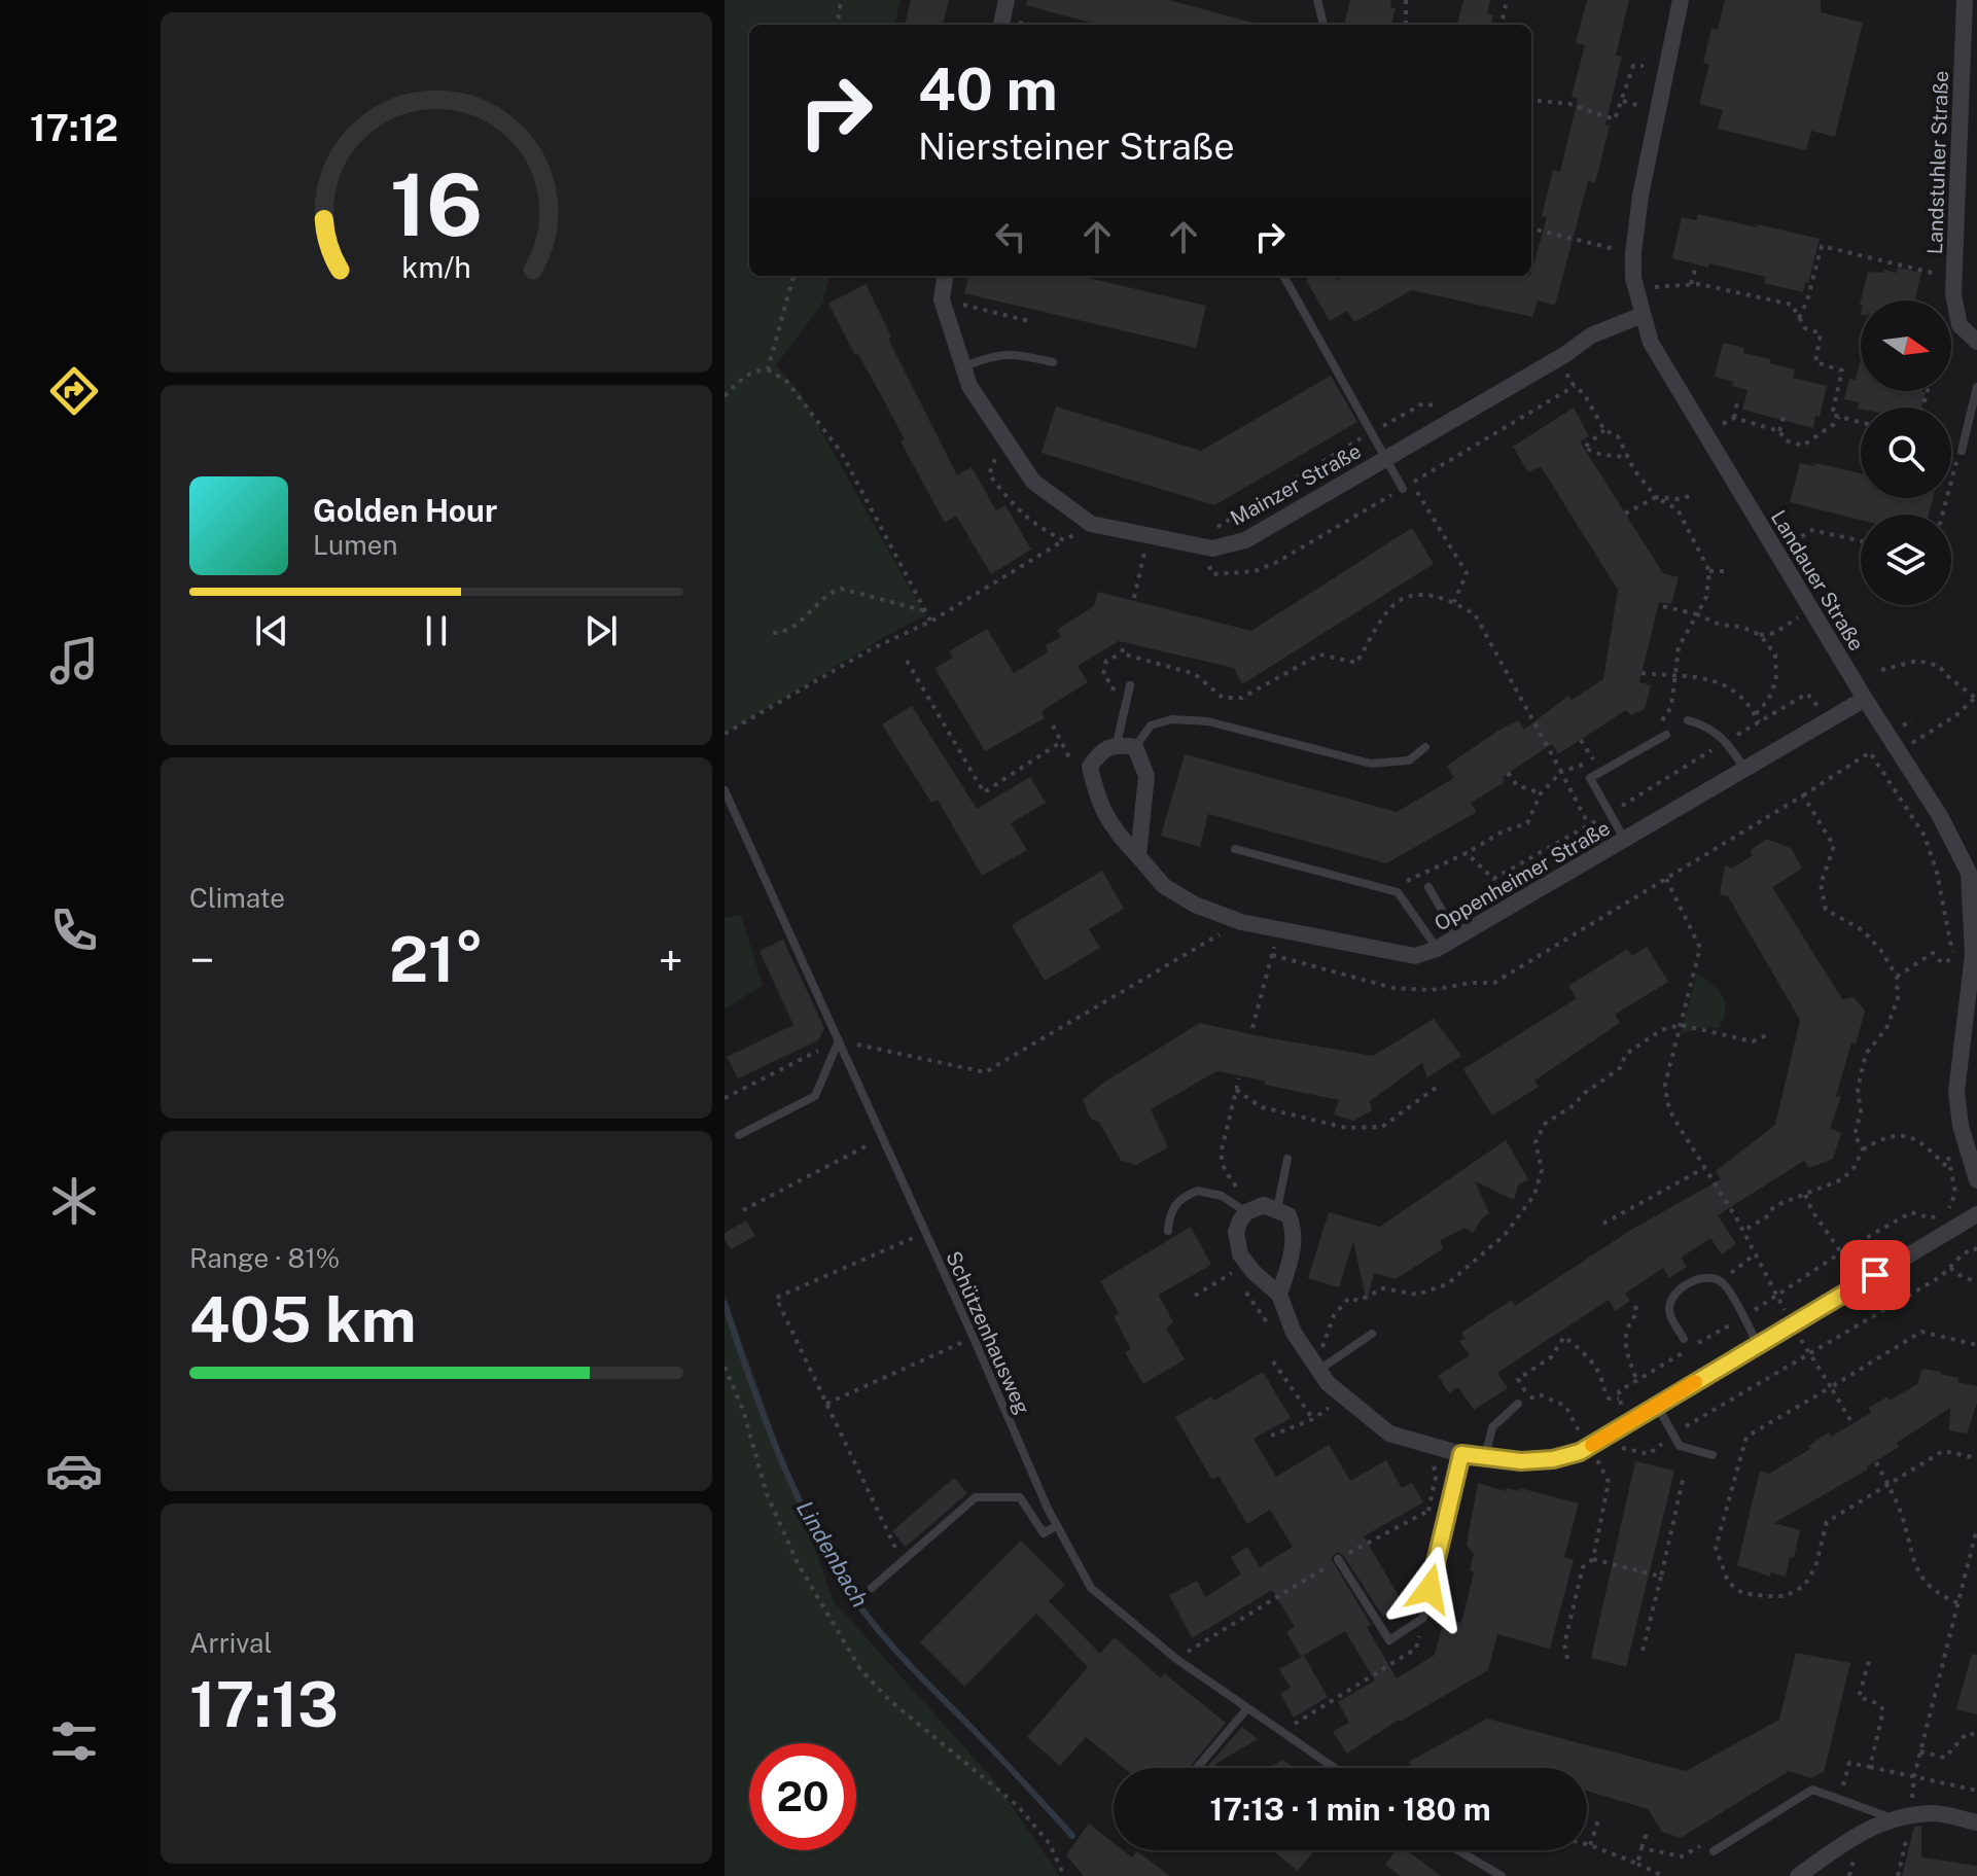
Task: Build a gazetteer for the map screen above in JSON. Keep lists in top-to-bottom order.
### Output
{
  "streets": {
    "street": [
      "Landstuhler Straße",
      "Mainzer Straße",
      "Landauer Straße",
      "Oppenheimer Straße"
    ],
    "lane": ["Schützenhausweg"]
  },
  "crossings": [
    ["Mainzer Straße", "Landauer Straße"],
    ["Landauer Straße", "Oppenheimer Straße"]
  ],
  "water": ["Lindenbach"],
  "north": "right",
  "page": {
    "tabs": "17:12",
    "turn": ["40 m", "Niersteiner Straße"],
    "song": ["Golden Hour", "Lumen"],
    "tile": [
      "Climate",
      ["Range · 81%", "405 km"],
      ["Arrival", "17:13"]
    ],
    "heat": ["−", "21°", "+"],
    "limit": "20",
    "trip": "17:13 · 1 min · 180 m",
    "gauge": ["16", "km/h"]
  }
}
